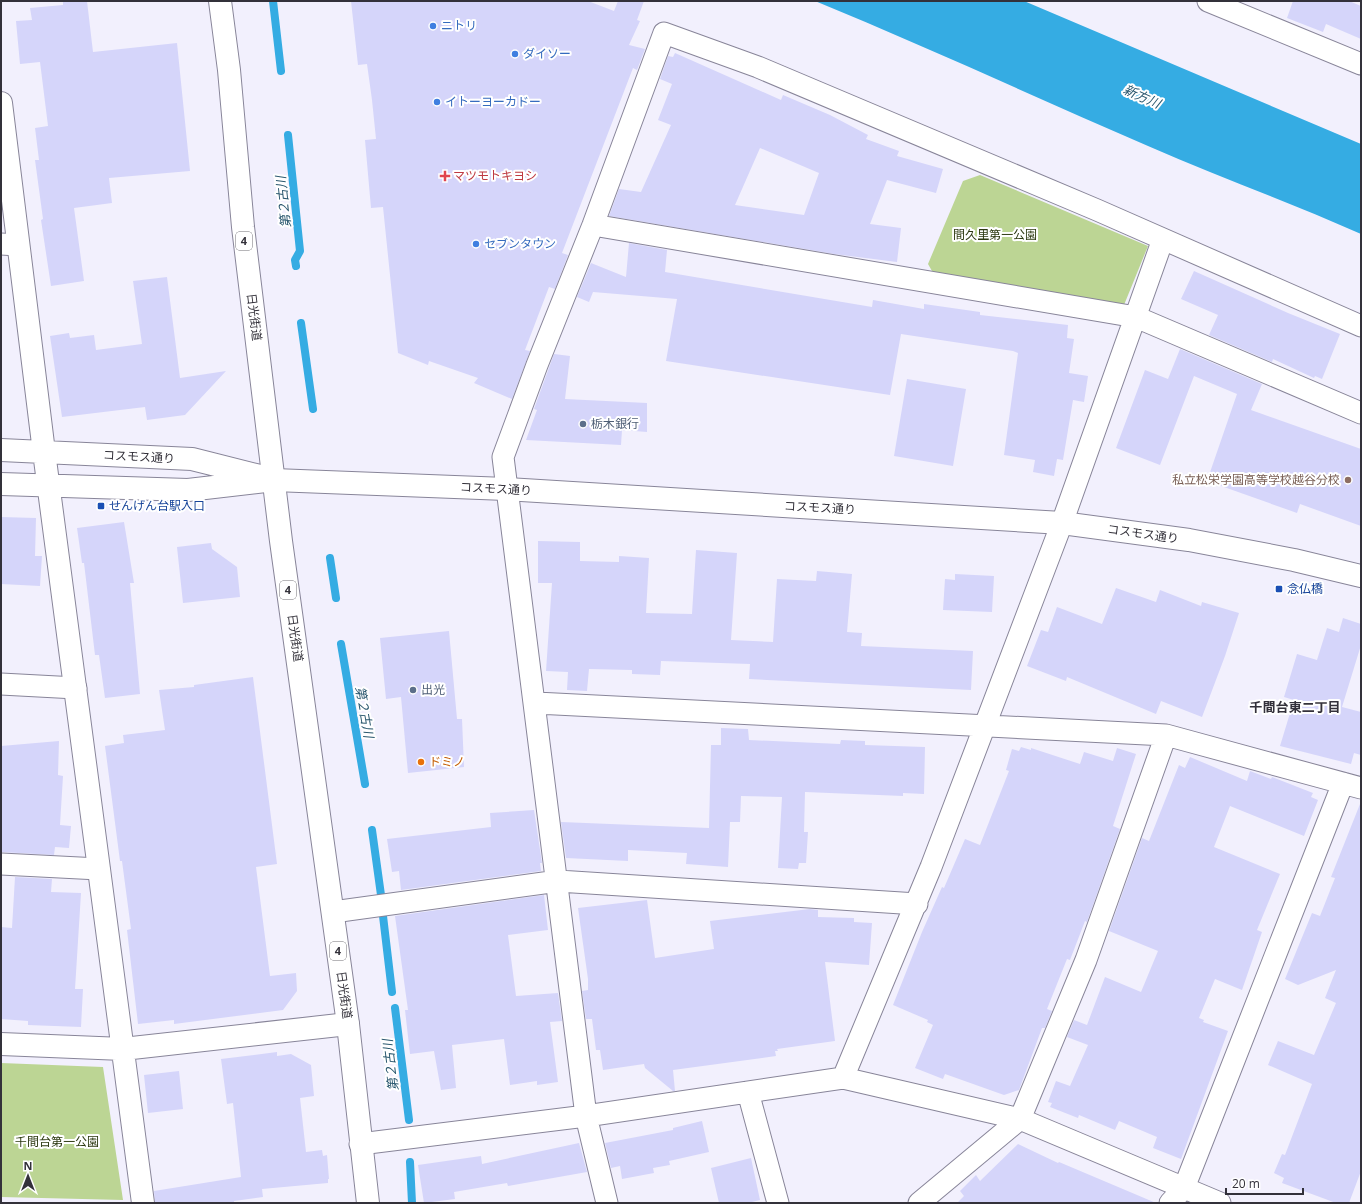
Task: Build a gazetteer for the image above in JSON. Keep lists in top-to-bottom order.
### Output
{
  "streets": {
    "main road": ["4", "日光街道", "コスモス通り"]
  },
  "crossings": [
    ["日光街道", "コスモス通り"]
  ],
  "districts": ["千間台東二丁目"],
  "water": ["新方川", "第２古川"],
  "parks": ["間久里第一公園", "千間台第一公園"],
  "places": {
    "other": [
      "ニトリ",
      "ダイソー",
      "イトーヨーカドー",
      "セブンタウン",
      "栃木銀行",
      "私立松栄学園高等学校越谷分校",
      "出光",
      "ドミノ"
    ],
    "health": ["マツモトキヨシ"],
    "transit": ["せんげん台駅入口", "念仏橋"]
  },
  "scale_bar": "20 m",
  "north": "top"
}
